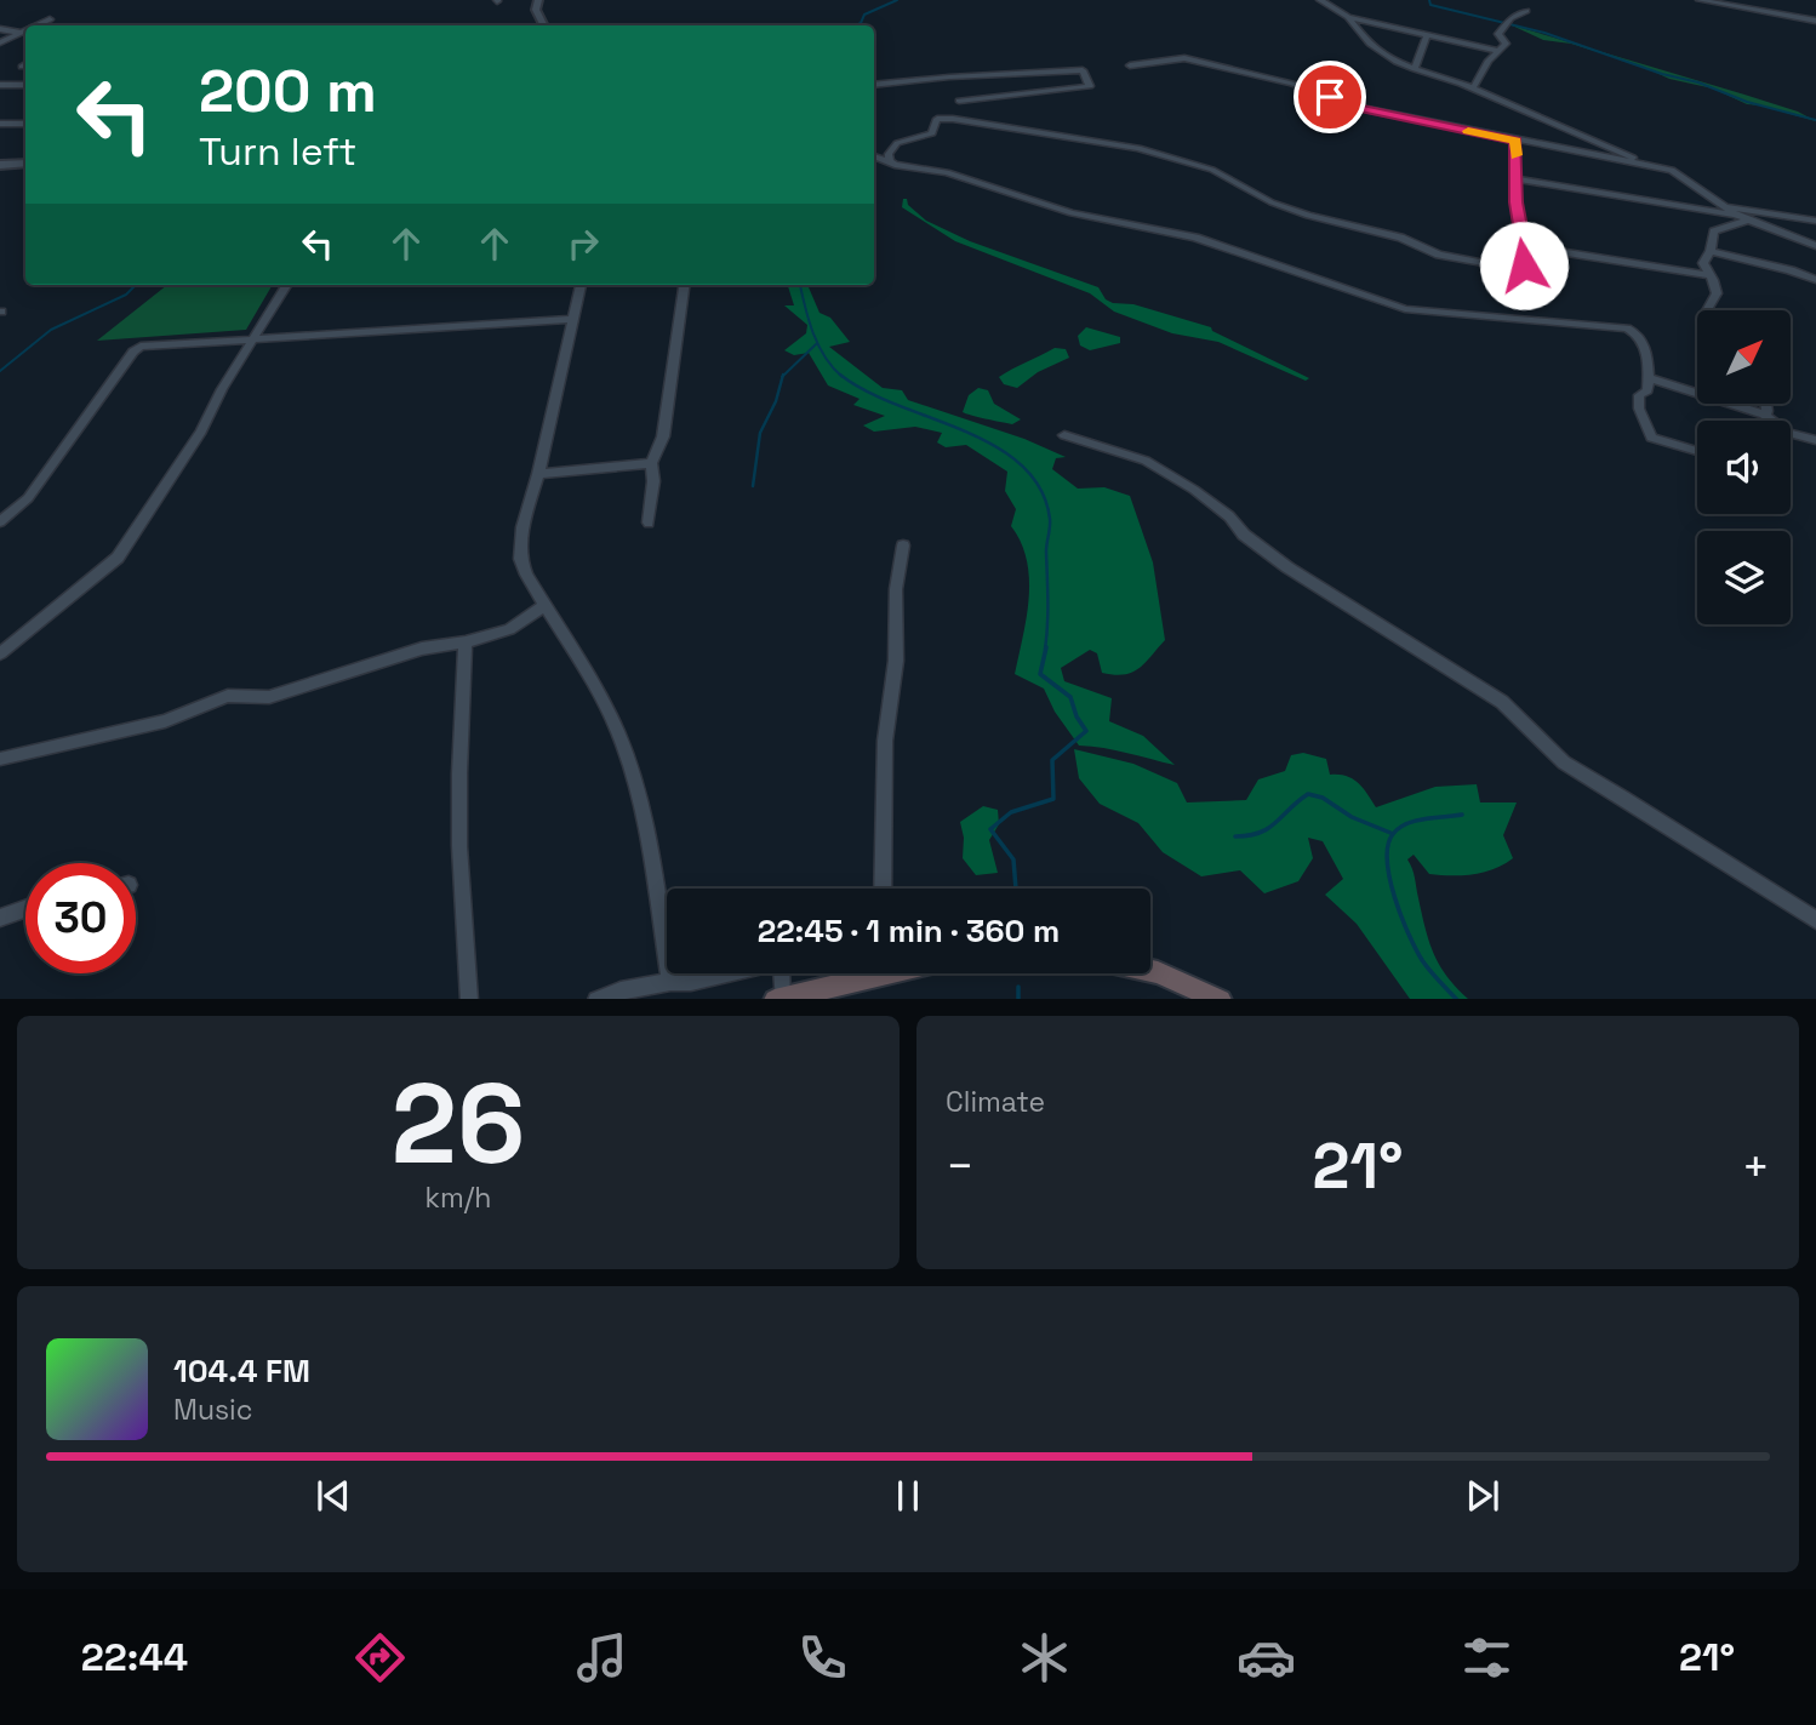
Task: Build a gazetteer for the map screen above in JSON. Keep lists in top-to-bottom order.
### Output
{
  "north": "top right",
  "page": {
    "turn": ["200 m", "Turn left"],
    "limit": "30",
    "trip": "22:45 · 1 min · 360 m",
    "tile": [
      ["26", "km/h"],
      "Climate"
    ],
    "heat": ["−", "21°", "+"],
    "song": ["104.4 FM", "Music"],
    "tabs": ["22:44", "21°"]
  }
}
